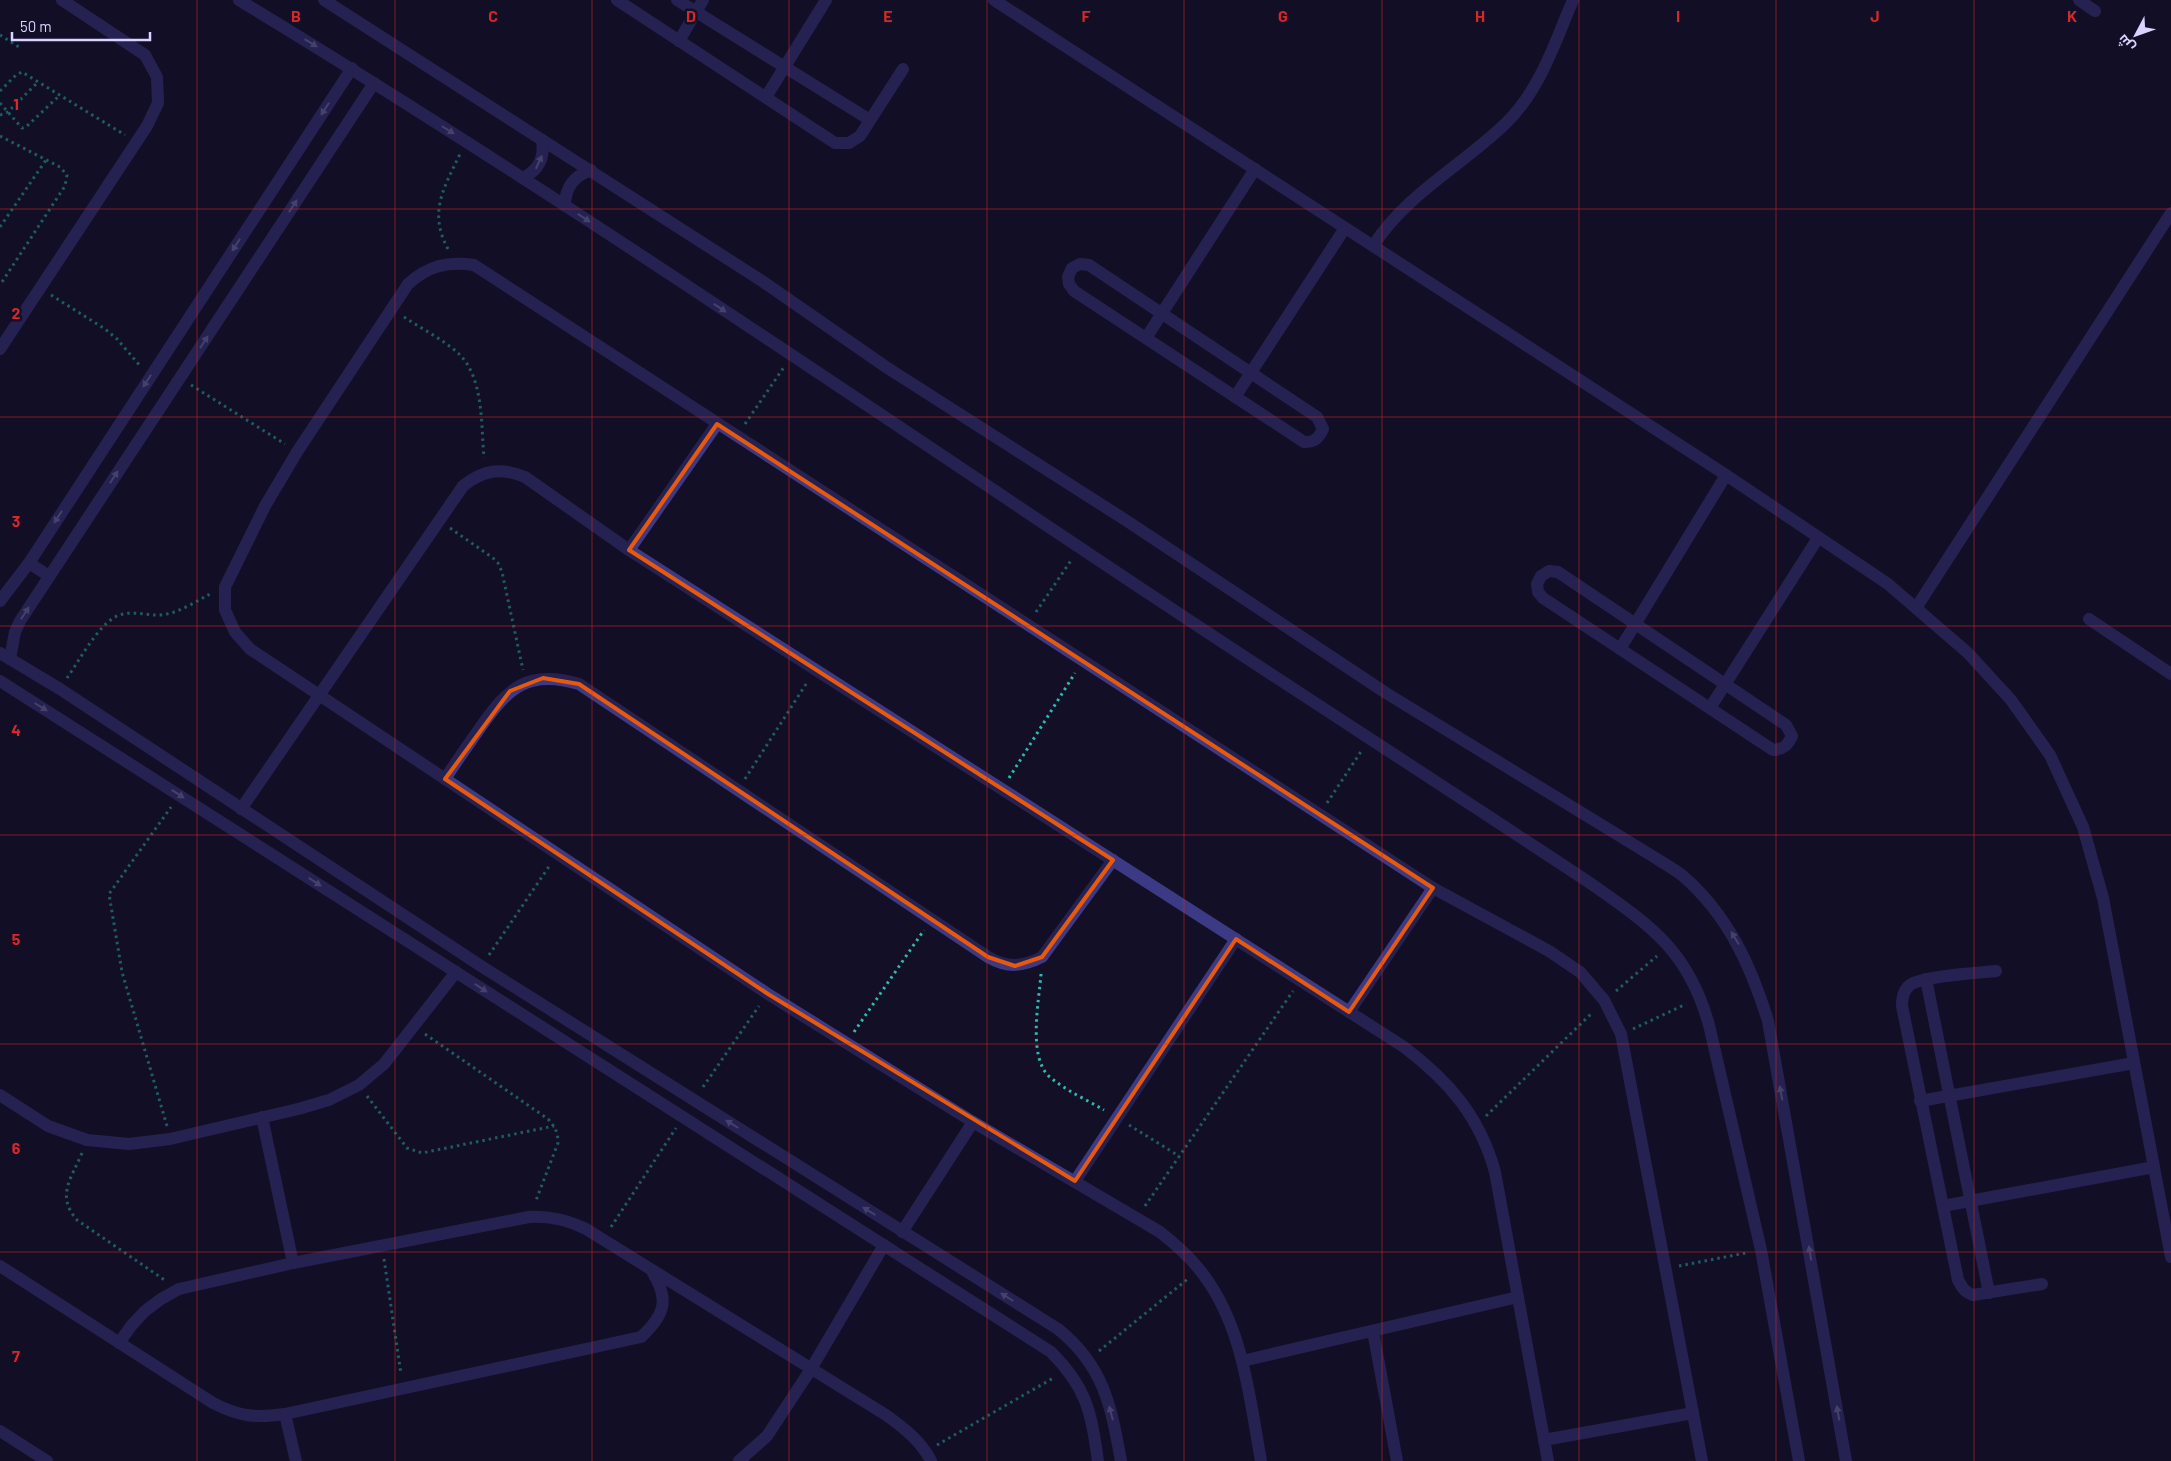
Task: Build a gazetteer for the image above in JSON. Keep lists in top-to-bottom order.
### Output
{
  "scale_bar": "50 m",
  "north": "bottom left",
  "grid": {
    "columns": [
      "B",
      "C",
      "D",
      "E",
      "F",
      "G",
      "H",
      "I",
      "J",
      "K"
    ],
    "rows": [
      "1",
      "2",
      "3",
      "4",
      "5",
      "6",
      "7"
    ]
  }
}
